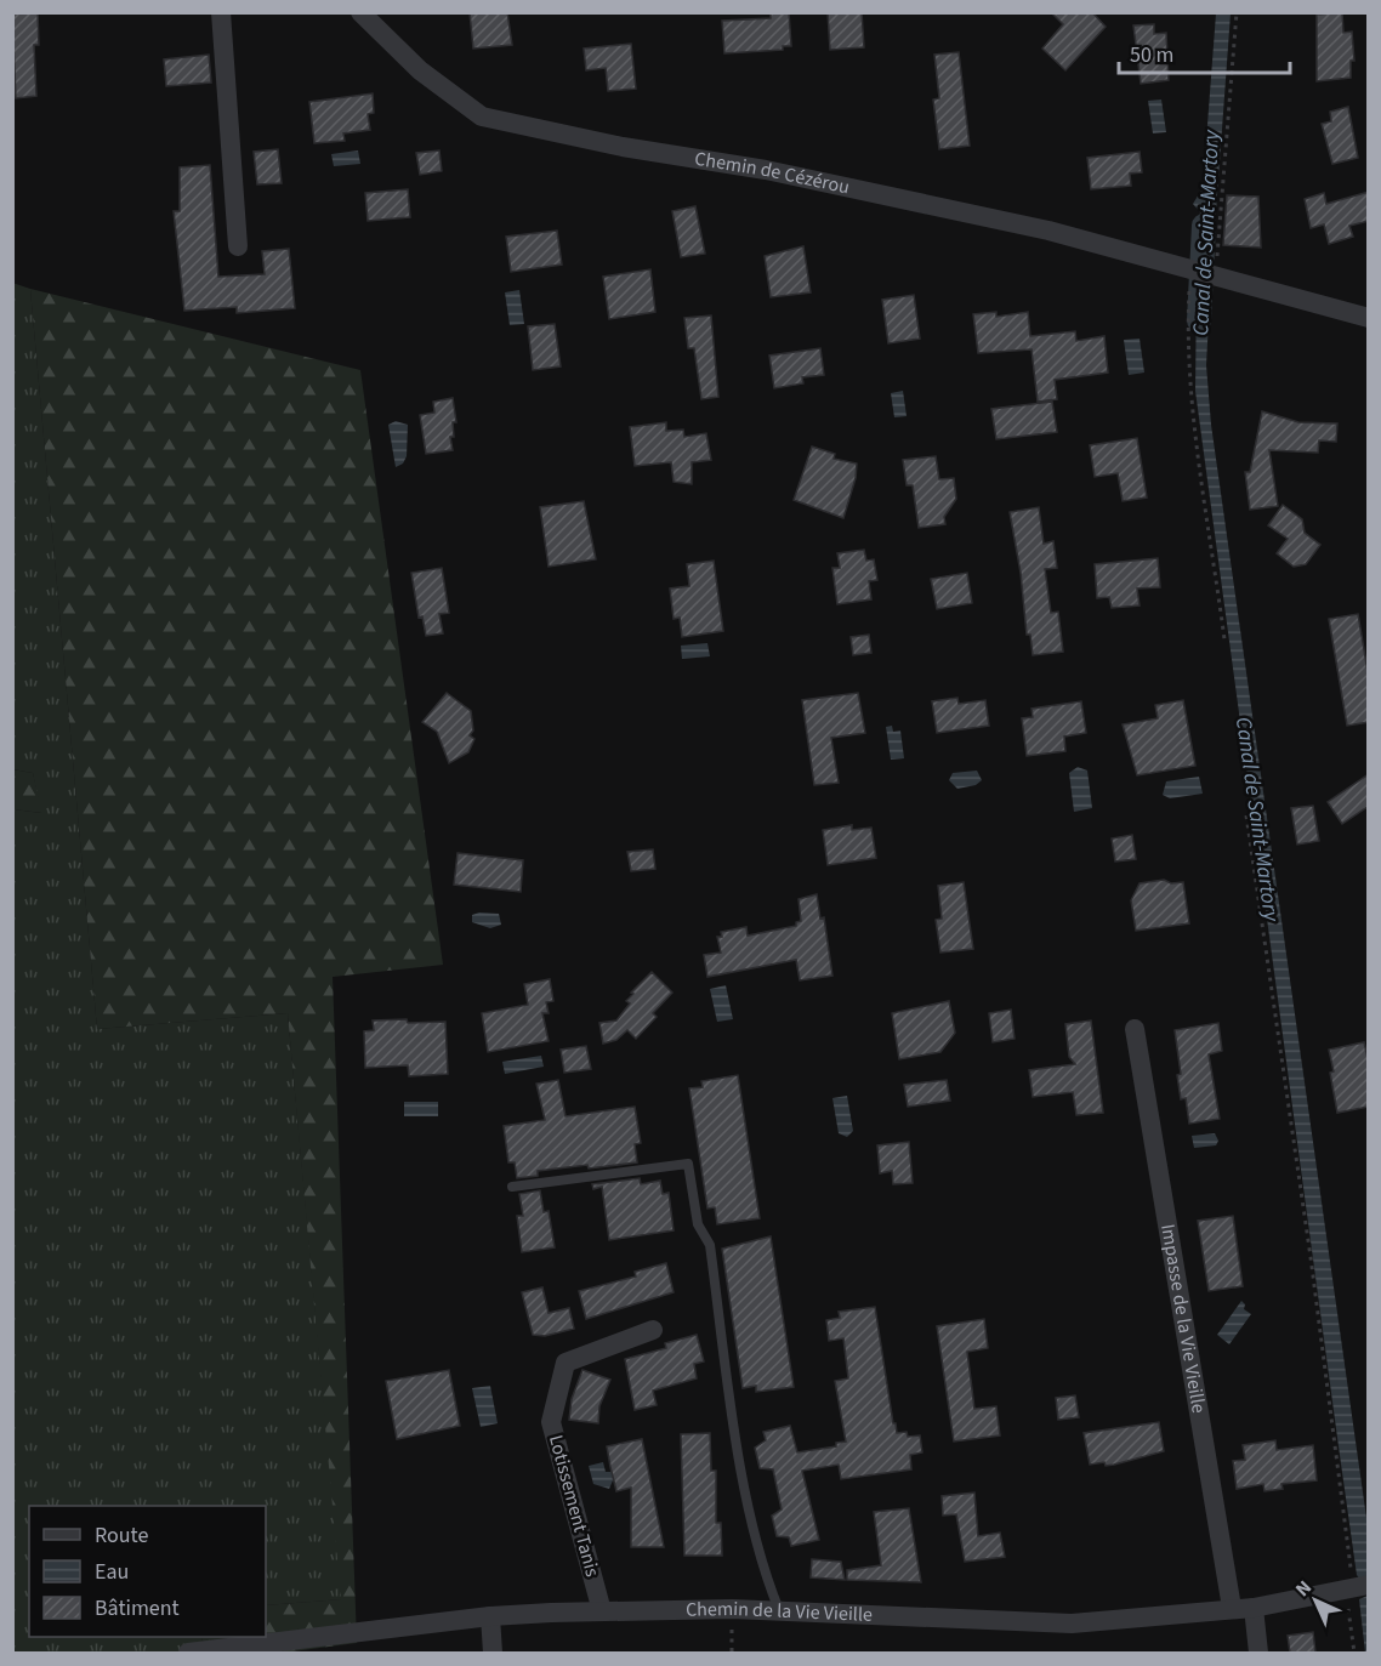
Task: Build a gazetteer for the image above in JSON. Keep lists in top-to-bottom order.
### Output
{
  "streets": {
    "street": [
      "Chemin de Cézérou",
      "Impasse de la Vie Vieille",
      "Lotissement Tanis",
      "Chemin de la Vie Vieille"
    ]
  },
  "crossings": [
    ["Impasse de la Vie Vieille", "Chemin de la Vie Vieille"],
    ["Lotissement Tanis", "Chemin de la Vie Vieille"]
  ],
  "water": ["Canal de Saint-Martory"],
  "legend": ["Route", "Eau", "Bâtiment"],
  "scale_bar": "50 m",
  "north": "top left"
}
